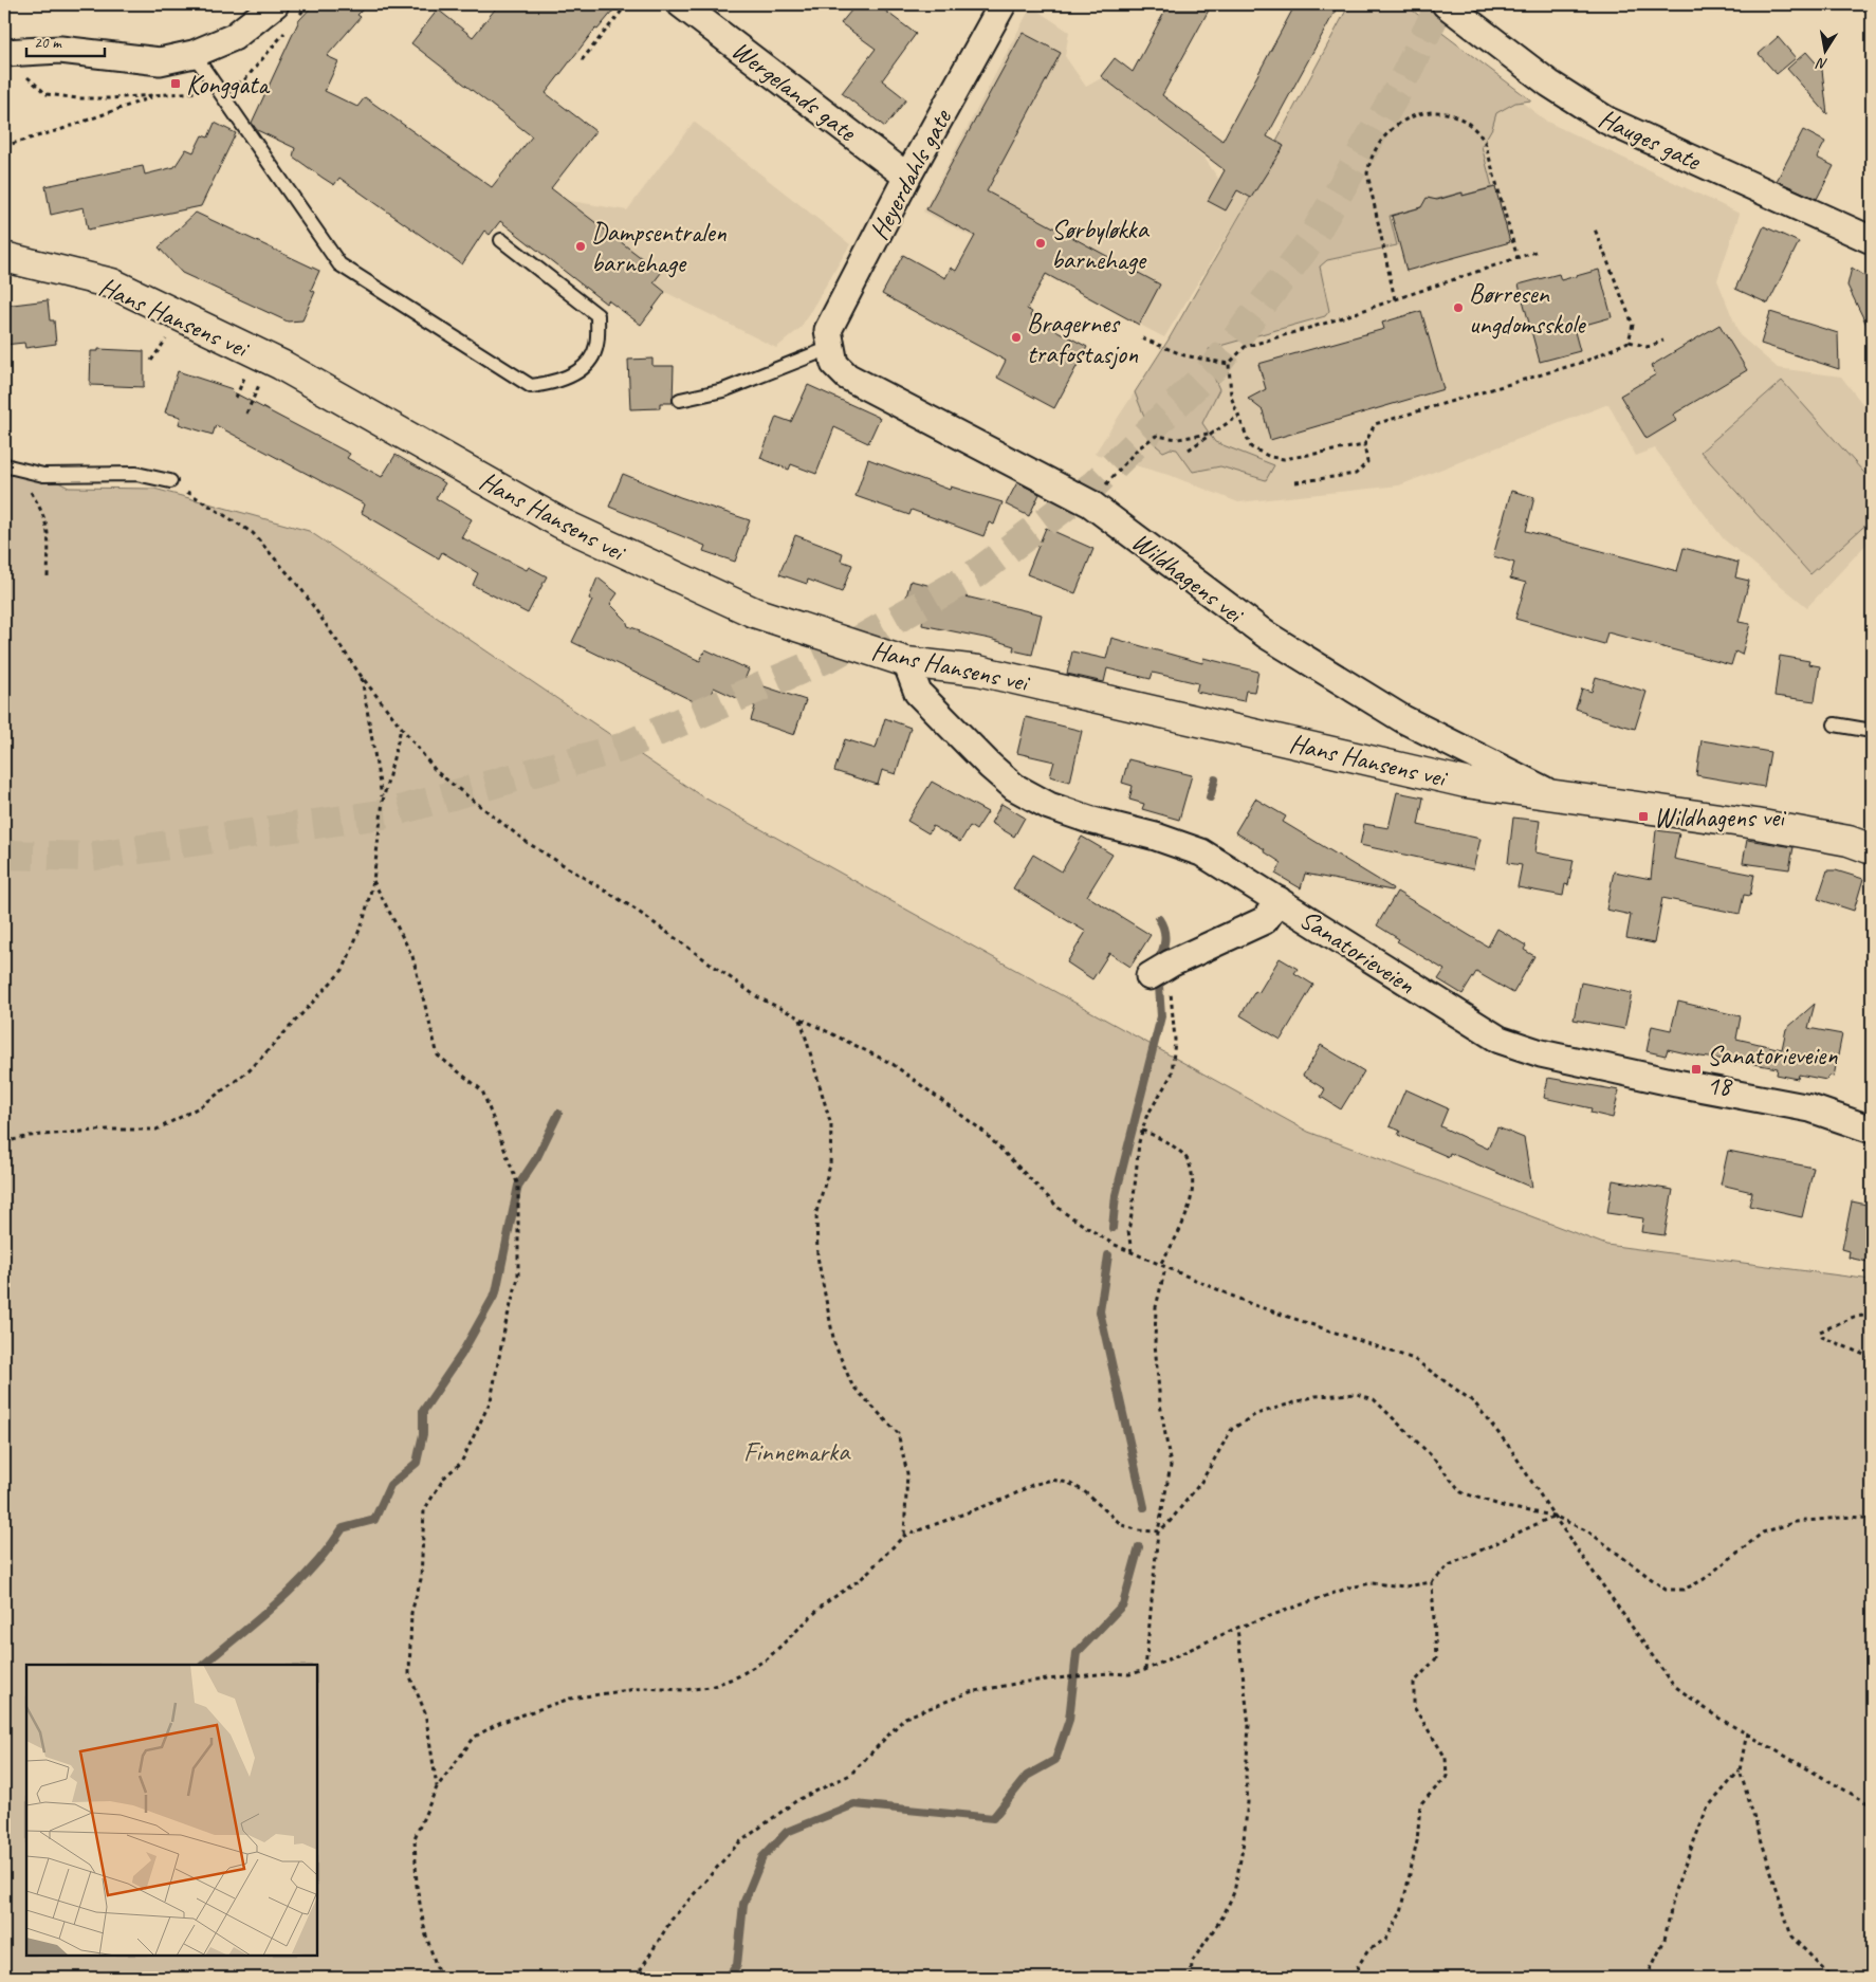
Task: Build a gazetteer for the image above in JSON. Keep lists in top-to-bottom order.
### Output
{
  "streets": {
    "main road": ["Hans Hansens vei"],
    "street": [
      "Wergelands gate",
      "Hauges gate",
      "Heyerdahls gate",
      "Wildhagens vei",
      "Sanatorieveien"
    ]
  },
  "crossings": [
    ["Wergelands gate", "Heyerdahls gate"],
    ["Heyerdahls gate", "Wildhagens vei"],
    ["Hans Hansens vei", "Wildhagens vei"],
    ["Hans Hansens vei", "Sanatorieveien"]
  ],
  "parks": ["Finnemarka"],
  "places": {
    "transit": ["Konggata", "Wildhagens vei", "Sanatorieveien 18"],
    "other": [
      "Sørbyløkka barnehage",
      "Dampsentralen barnehage",
      "Børresen ungdomsskole",
      "Bragernes trafostasjon"
    ]
  },
  "scale_bar": "20 m",
  "north": "bottom"
}
